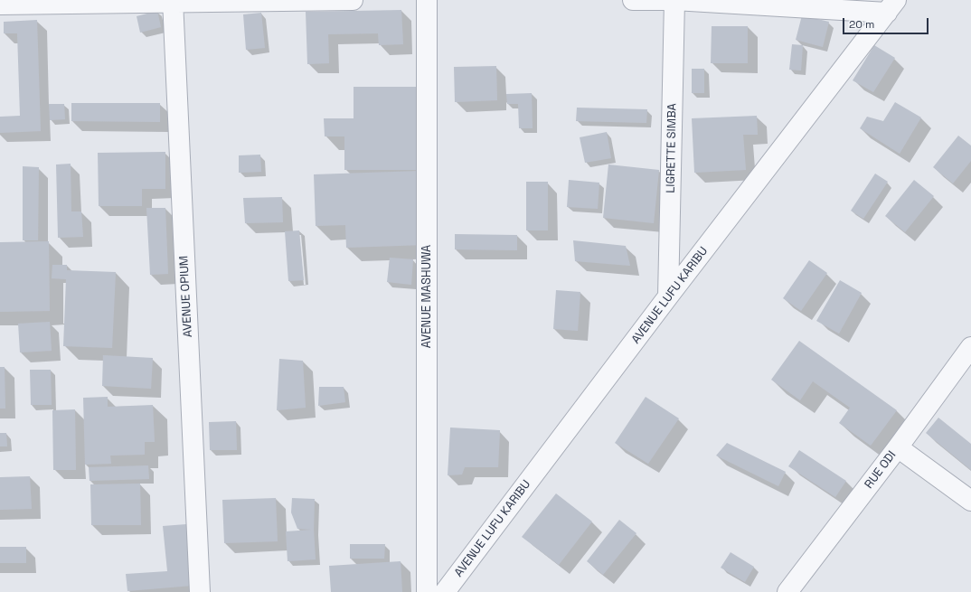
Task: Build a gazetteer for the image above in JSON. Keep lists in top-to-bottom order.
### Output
{
  "streets": {
    "street": [
      "LIGRETTE SIMBA",
      "AVENUE LUFU KARIBU",
      "AVENUE OPIUM",
      "AVENUE MASHUWA",
      "RUE ODI"
    ]
  },
  "crossings": [
    ["LIGRETTE SIMBA", "AVENUE LUFU KARIBU"]
  ],
  "scale_bar": "20 m"
}
